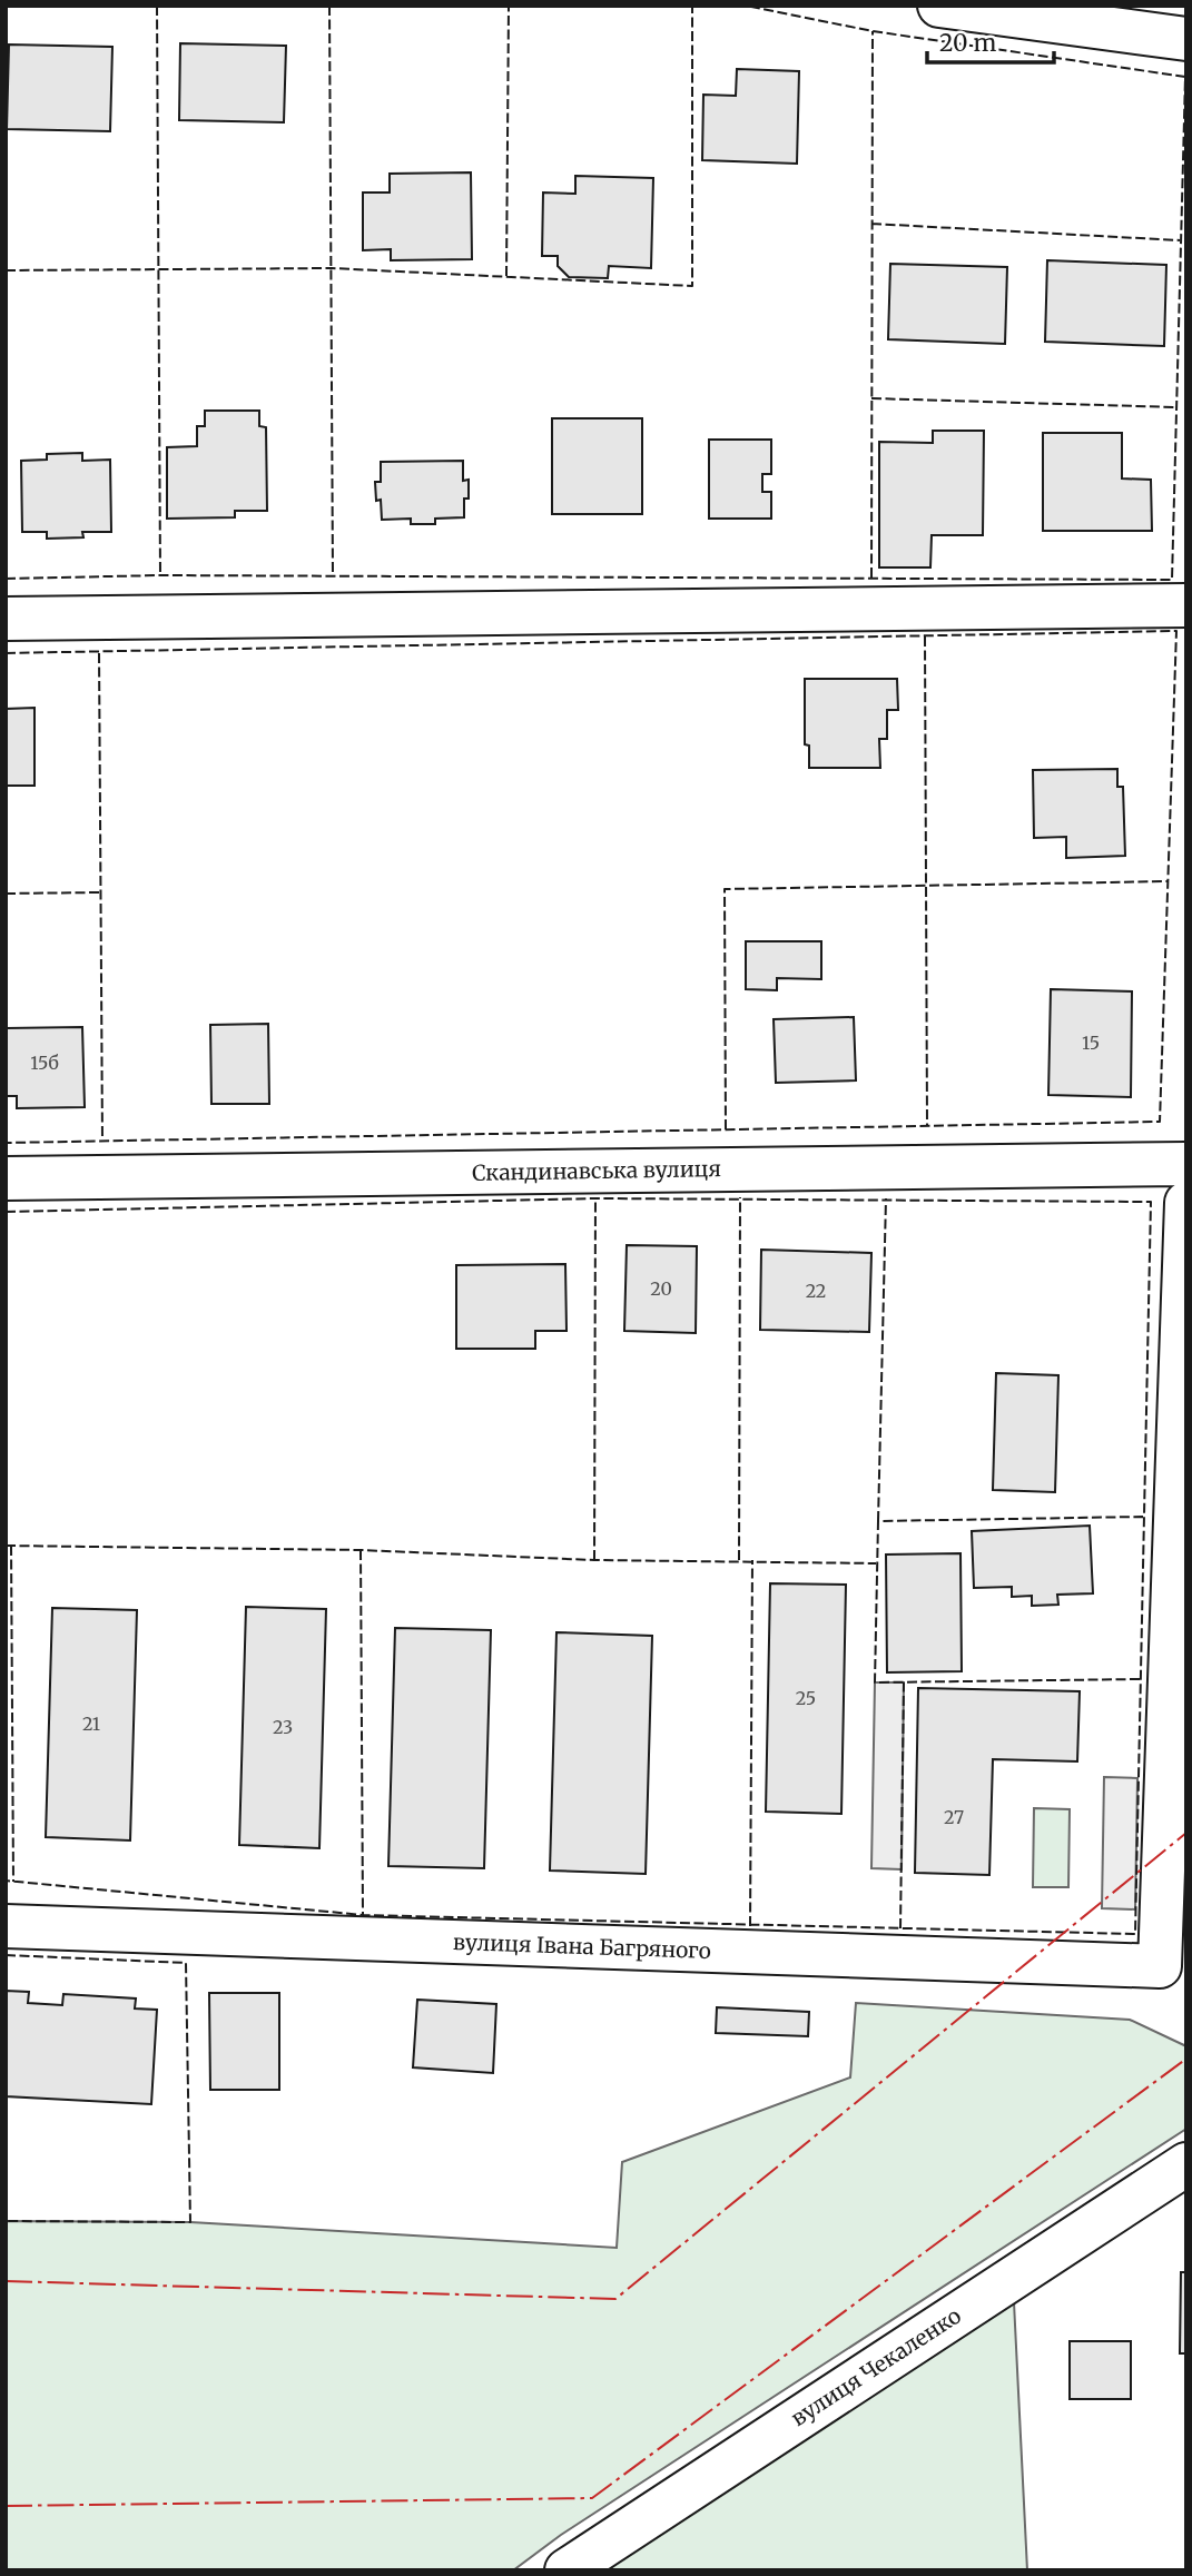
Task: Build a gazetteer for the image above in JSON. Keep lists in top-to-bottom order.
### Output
{
  "streets": {
    "street": ["Скандинавська вулиця", "вулиця Івана Багряного", "вулиця Чекаленко"]
  },
  "house_numbers": [
    "15",
    "15б",
    "20",
    "22",
    "25",
    "21",
    "23",
    "27"
  ],
  "scale_bar": "20 m"
}
